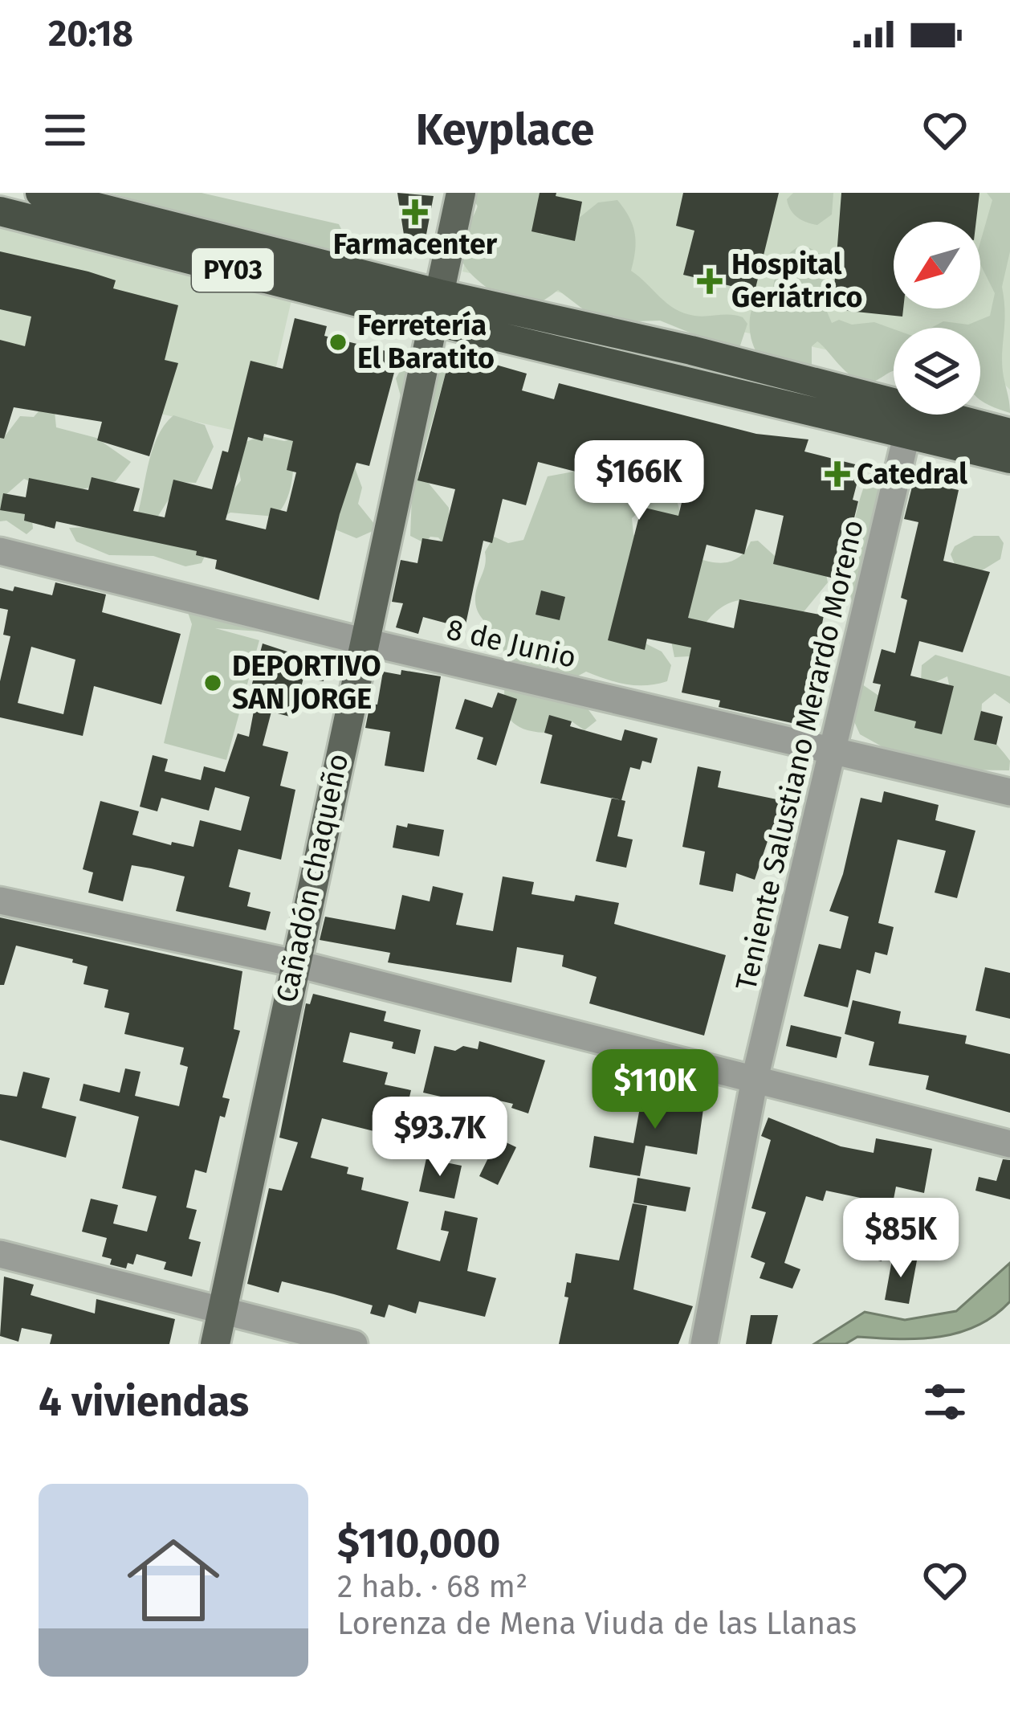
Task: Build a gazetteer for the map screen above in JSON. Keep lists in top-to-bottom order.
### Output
{
  "streets": {
    "highway": ["PY03"],
    "main road": ["Cañadón chaqueño"],
    "street": ["8 de Junio", "Teniente Salustiano Merardo Moreno"]
  },
  "crossings": [
    ["PY03", "Teniente Salustiano Merardo Moreno"],
    ["PY03", "Cañadón chaqueño"],
    ["8 de Junio", "Teniente Salustiano Merardo Moreno"],
    ["8 de Junio", "Cañadón chaqueño"]
  ],
  "places": {
    "health": ["Farmacenter", "Hospital Geriátrico", "Catedral"],
    "other": ["Ferretería El Baratito", "DEPORTIVO SAN JORGE"]
  },
  "north": "bottom left",
  "page": {
    "status": "20:18",
    "header": "Keyplace",
    "price": [
      "$166K",
      "$110K",
      "$93.7K",
      "$85K"
    ],
    "heading": "4 viviendas",
    "list": [
      {
        "name": "$110,000",
        "note": "2 hab. · 68 m² · Lorenza de Mena Viuda de las Llanas"
      }
    ]
  }
}
